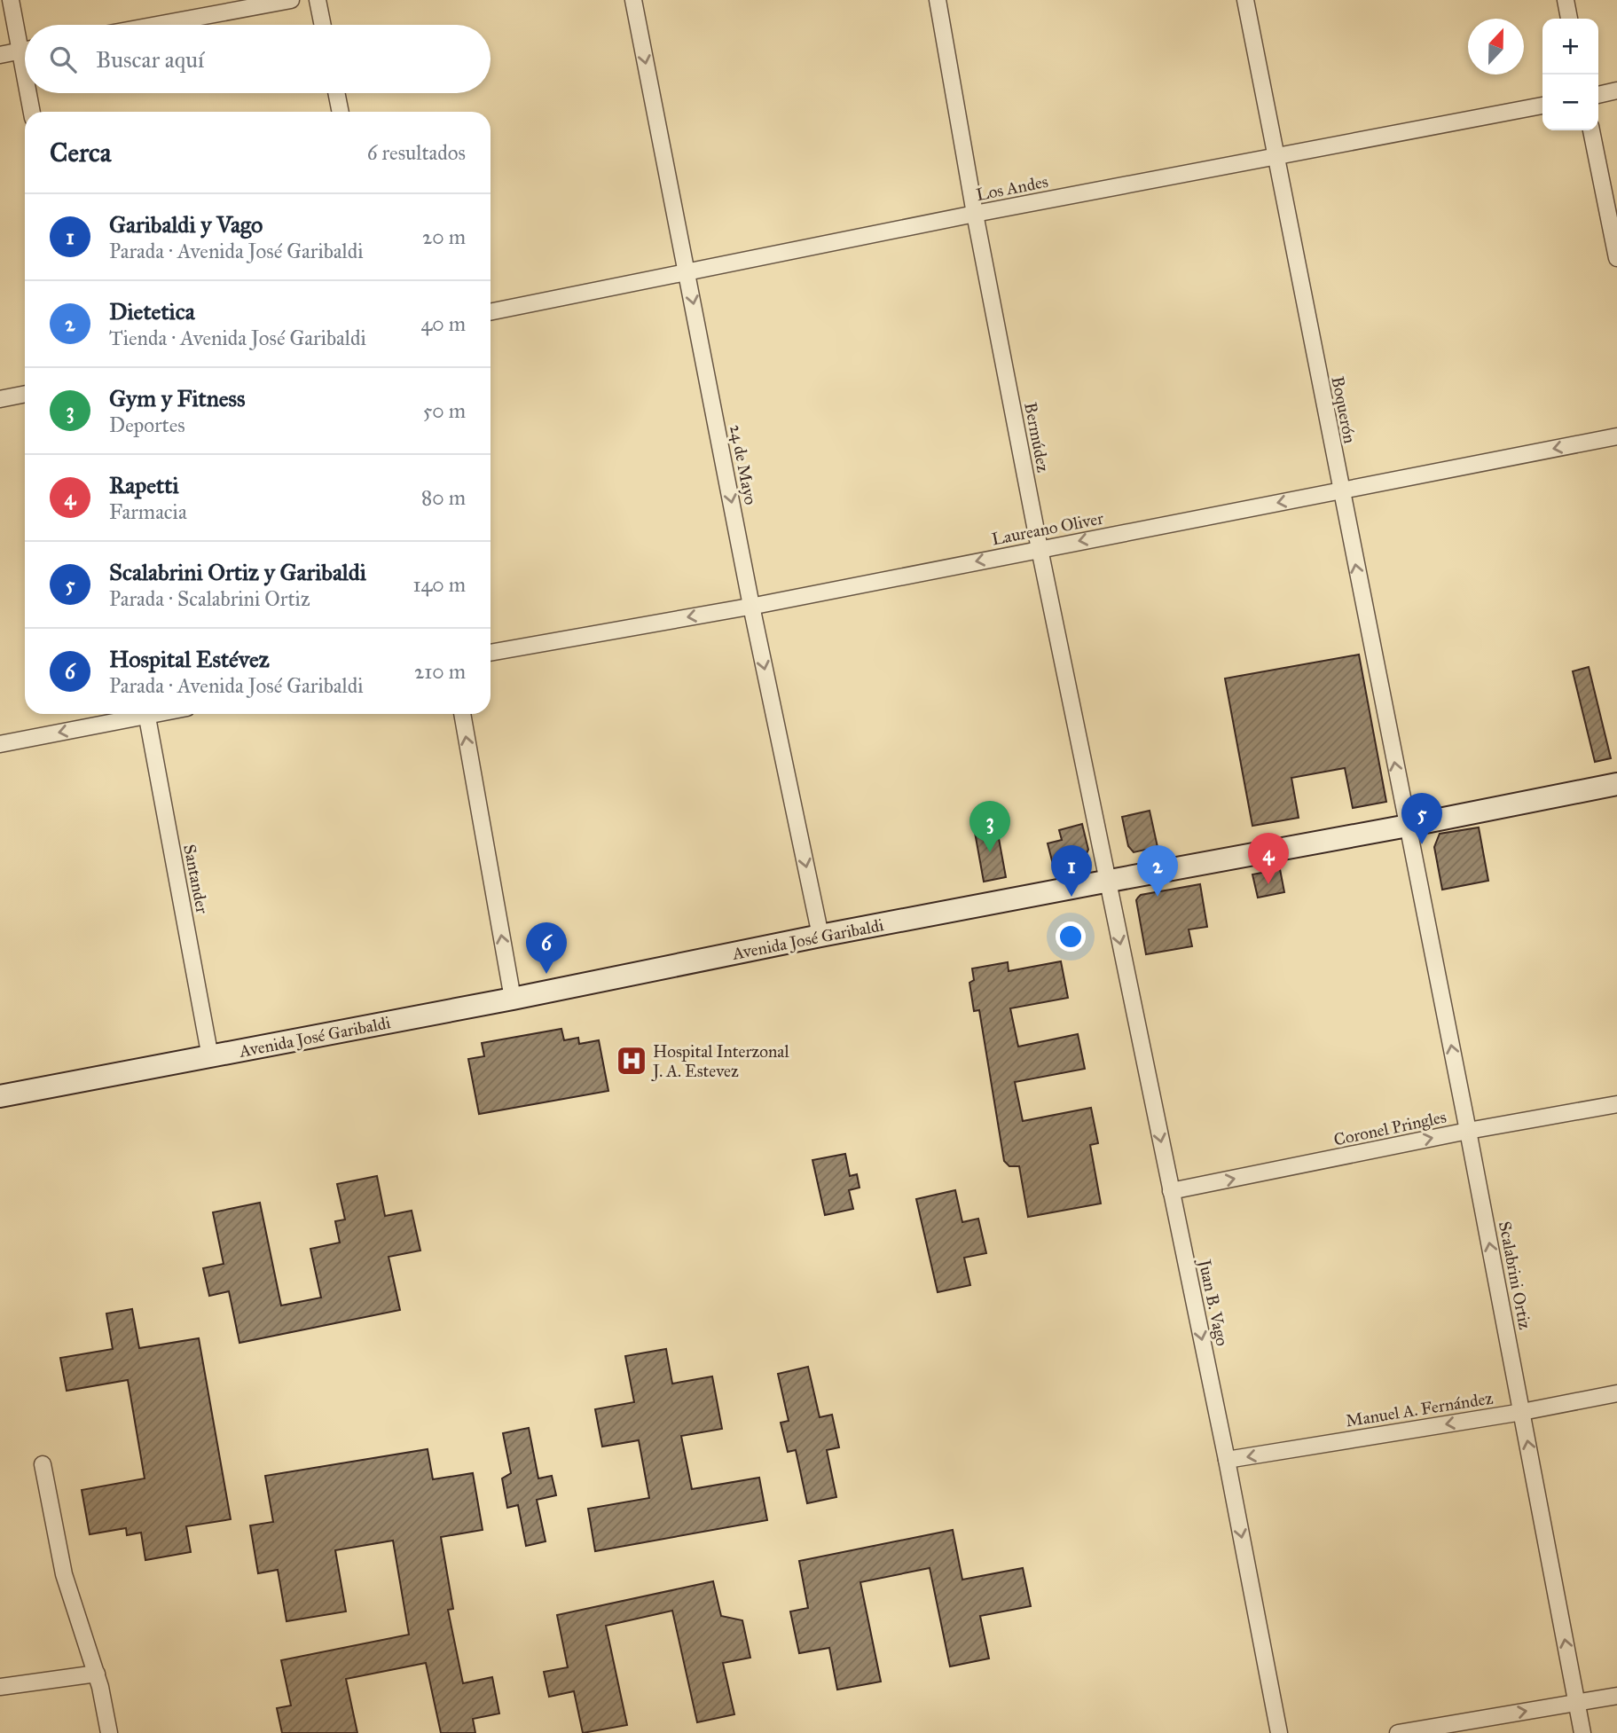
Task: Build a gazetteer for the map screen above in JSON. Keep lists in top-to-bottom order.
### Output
{
  "streets": {
    "main road": ["Avenida José Garibaldi"],
    "street": [
      "Los Andes",
      "Boquerón",
      "Bermúdez",
      "24 de Mayo",
      "Laureano Oliver",
      "Santander",
      "Coronel Pringles",
      "Scalabrini Ortiz",
      "Juan B. Vago",
      "Manuel A. Fernández"
    ]
  },
  "crossings": [
    ["Los Andes", "Boquerón"],
    ["Los Andes", "Bermúdez"],
    ["Los Andes", "24 de Mayo"],
    ["Boquerón", "Laureano Oliver"],
    ["Boquerón", "Avenida José Garibaldi"],
    ["Boquerón", "Scalabrini Ortiz"],
    ["Bermúdez", "Laureano Oliver"],
    ["Bermúdez", "Avenida José Garibaldi"],
    ["Bermúdez", "Juan B. Vago"],
    ["24 de Mayo", "Laureano Oliver"],
    ["24 de Mayo", "Avenida José Garibaldi"],
    ["Santander", "Avenida José Garibaldi"],
    ["Avenida José Garibaldi", "Scalabrini Ortiz"],
    ["Avenida José Garibaldi", "Juan B. Vago"],
    ["Coronel Pringles", "Scalabrini Ortiz"],
    ["Coronel Pringles", "Juan B. Vago"],
    ["Scalabrini Ortiz", "Manuel A. Fernández"],
    ["Juan B. Vago", "Manuel A. Fernández"]
  ],
  "one_way": [
    "Boquerón",
    "24 de Mayo",
    "Laureano Oliver",
    "Coronel Pringles",
    "Scalabrini Ortiz",
    "Juan B. Vago",
    "Manuel A. Fernández"
  ],
  "places": {
    "hospital": ["Hospital Interzonal J. A. Estevez"]
  },
  "north": "top",
  "page": {
    "map_buttons": ["+", "−"],
    "search": "Buscar aquí",
    "heading": ["Cerca", "6 resultados"],
    "list": [
      {
        "mark": "1",
        "name": "Garibaldi y Vago",
        "note": "Parada · Avenida José Garibaldi",
        "value": "20 m"
      },
      {
        "mark": "2",
        "name": "Dietetica",
        "note": "Tienda · Avenida José Garibaldi",
        "value": "40 m"
      },
      {
        "mark": "3",
        "name": "Gym y Fitness",
        "note": "Deportes",
        "value": "50 m"
      },
      {
        "mark": "4",
        "name": "Rapetti",
        "note": "Farmacia",
        "value": "80 m"
      },
      {
        "mark": "5",
        "name": "Scalabrini Ortiz y Garibaldi",
        "note": "Parada · Scalabrini Ortiz",
        "value": "140 m"
      },
      {
        "mark": "6",
        "name": "Hospital Estévez",
        "note": "Parada · Avenida José Garibaldi",
        "value": "210 m"
      }
    ],
    "pins": [
      "5",
      "3",
      "4",
      "1",
      "2",
      "6"
    ]
  }
}
